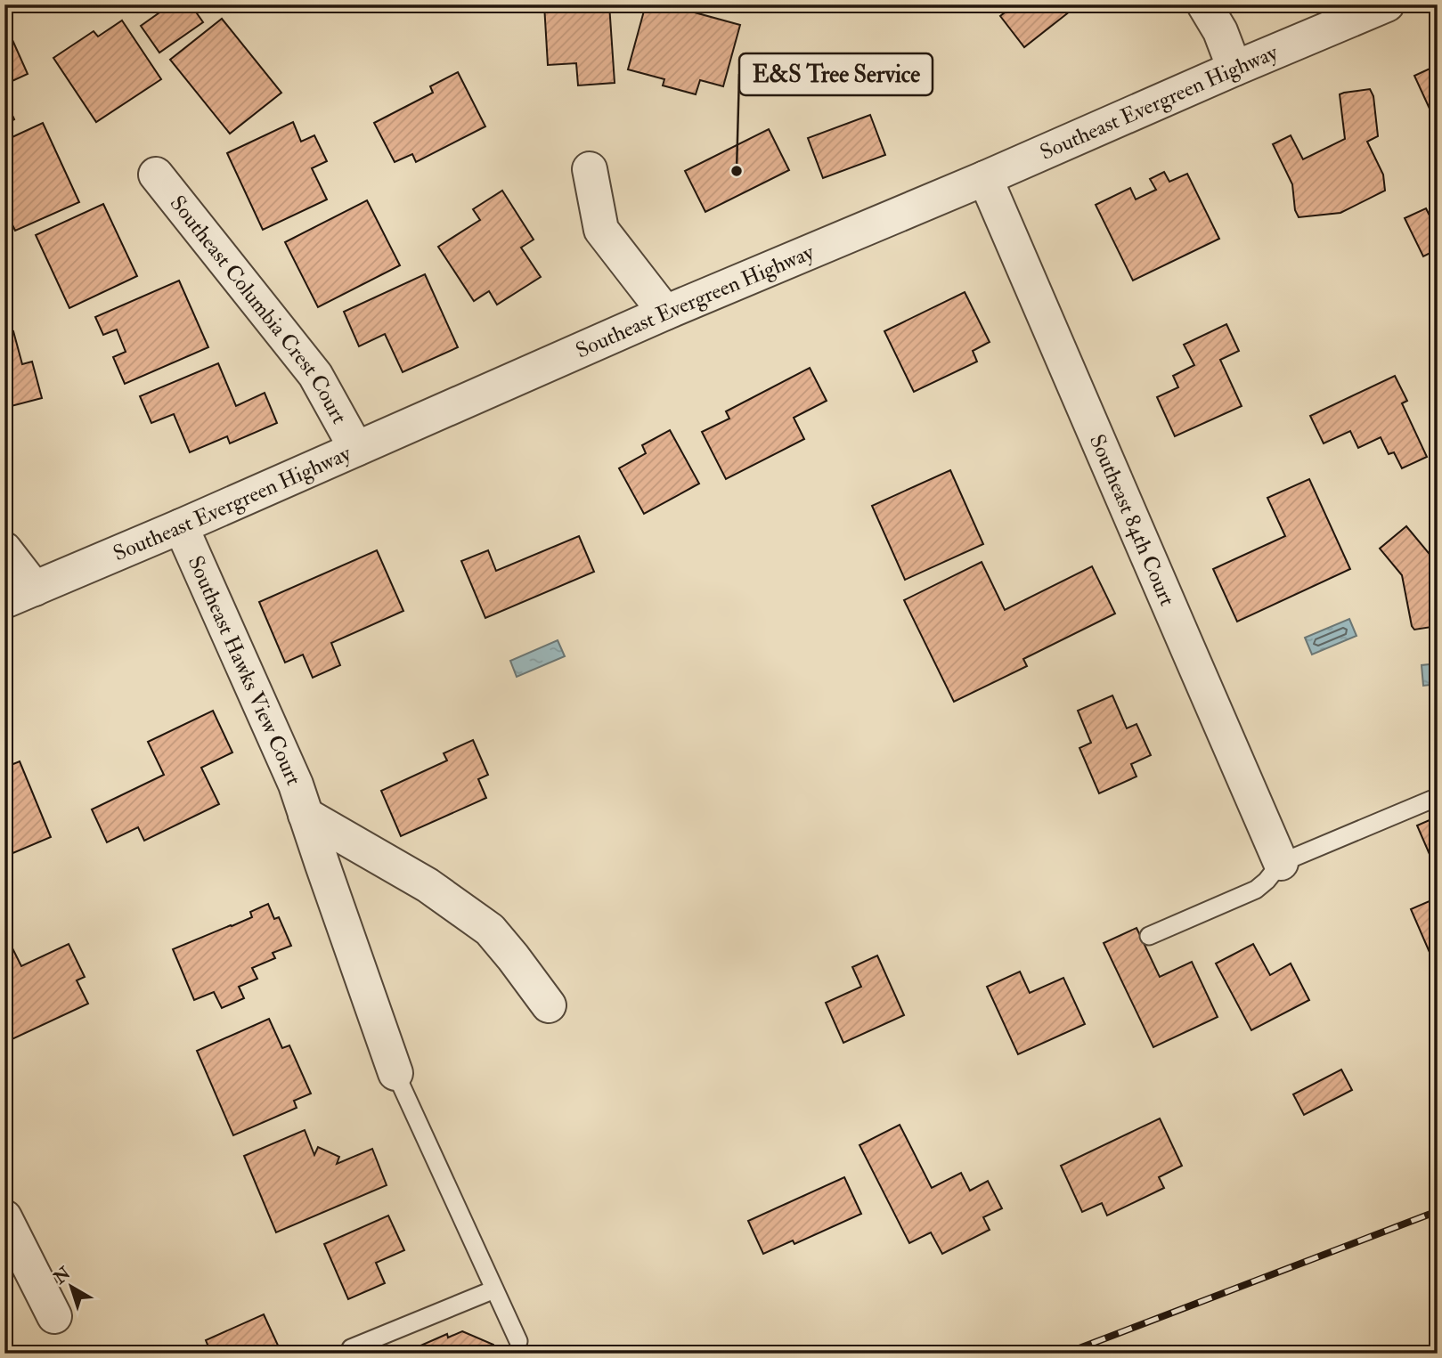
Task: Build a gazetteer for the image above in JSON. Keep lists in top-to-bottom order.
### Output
{
  "streets": {
    "street": [
      "Southeast Evergreen Highway",
      "Southeast Columbia Crest Court",
      "Southeast 84th Court",
      "Southeast Hawks View Court"
    ]
  },
  "crossings": [
    ["Southeast Evergreen Highway", "Southeast Columbia Crest Court"],
    ["Southeast Evergreen Highway", "Southeast 84th Court"],
    ["Southeast Evergreen Highway", "Southeast Hawks View Court"]
  ],
  "places": ["E&S Tree Service"],
  "north": "top left"
}
